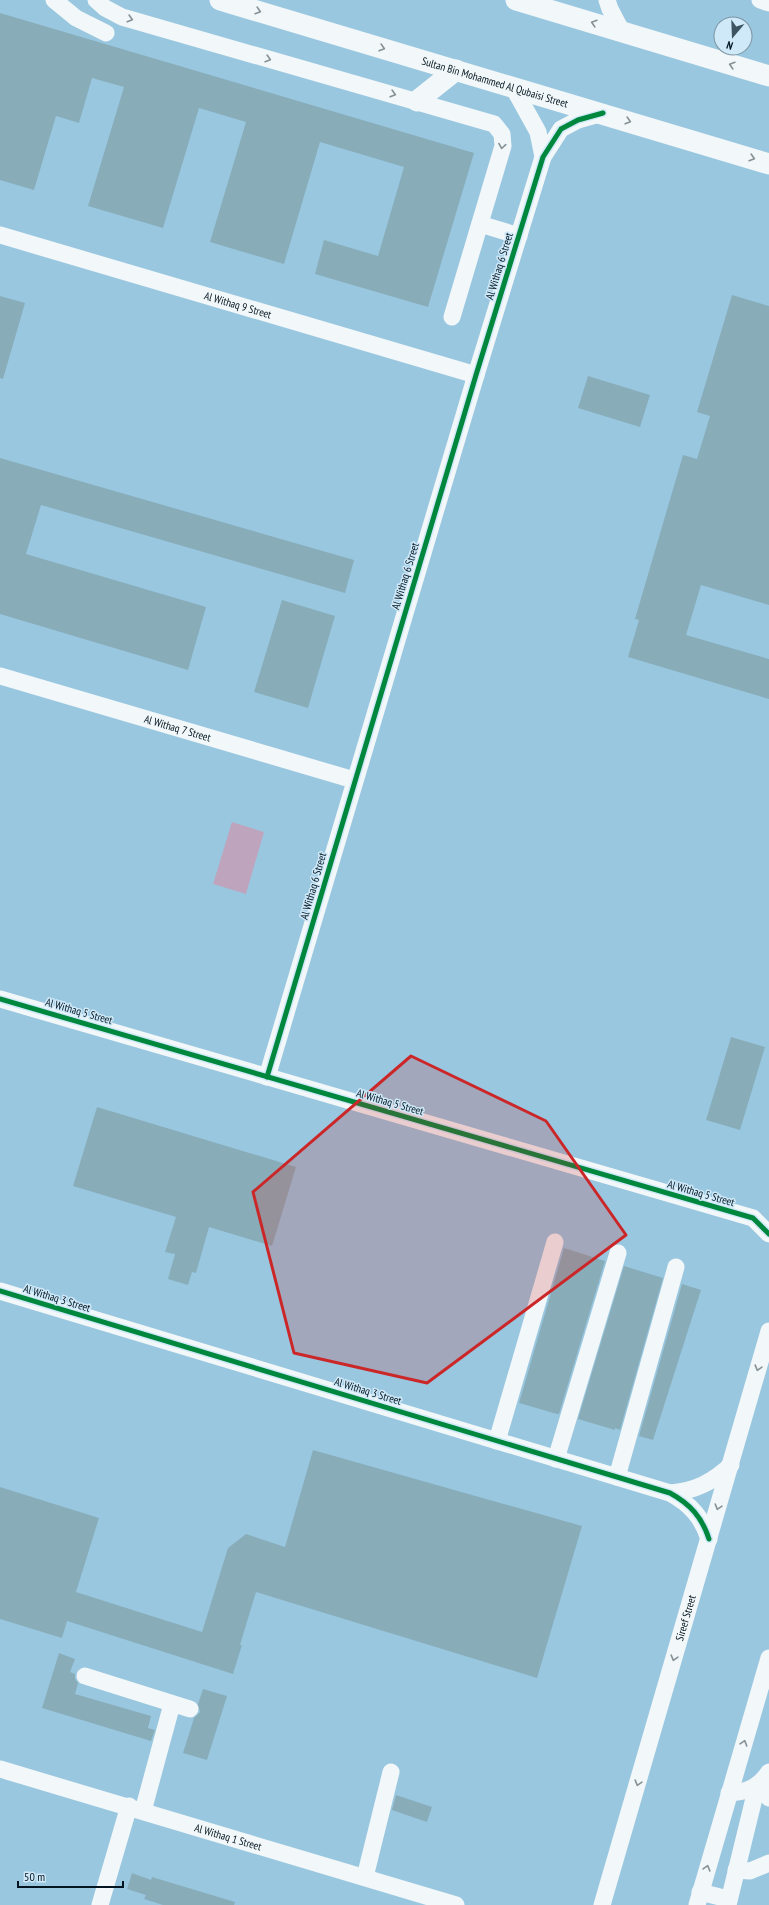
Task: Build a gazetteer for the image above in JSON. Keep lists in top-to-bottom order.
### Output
{
  "streets": {
    "main road": ["Sultan Bin Mohammed Al Qubaisi Street"],
    "street": [
      "Al Withaq 6 Street",
      "Al Withaq 9 Street",
      "Al Withaq 7 Street",
      "Al Withaq 5 Street",
      "Al Withaq 3 Street",
      "Sireef Street",
      "Al Withaq 1 Street"
    ]
  },
  "crossings": [
    ["Sultan Bin Mohammed Al Qubaisi Street", "Al Withaq 6 Street"],
    ["Al Withaq 6 Street", "Al Withaq 9 Street"],
    ["Al Withaq 6 Street", "Al Withaq 7 Street"],
    ["Al Withaq 6 Street", "Al Withaq 5 Street"],
    ["Al Withaq 3 Street", "Sireef Street"]
  ],
  "scale_bar": "50 m",
  "north": "bottom"
}
